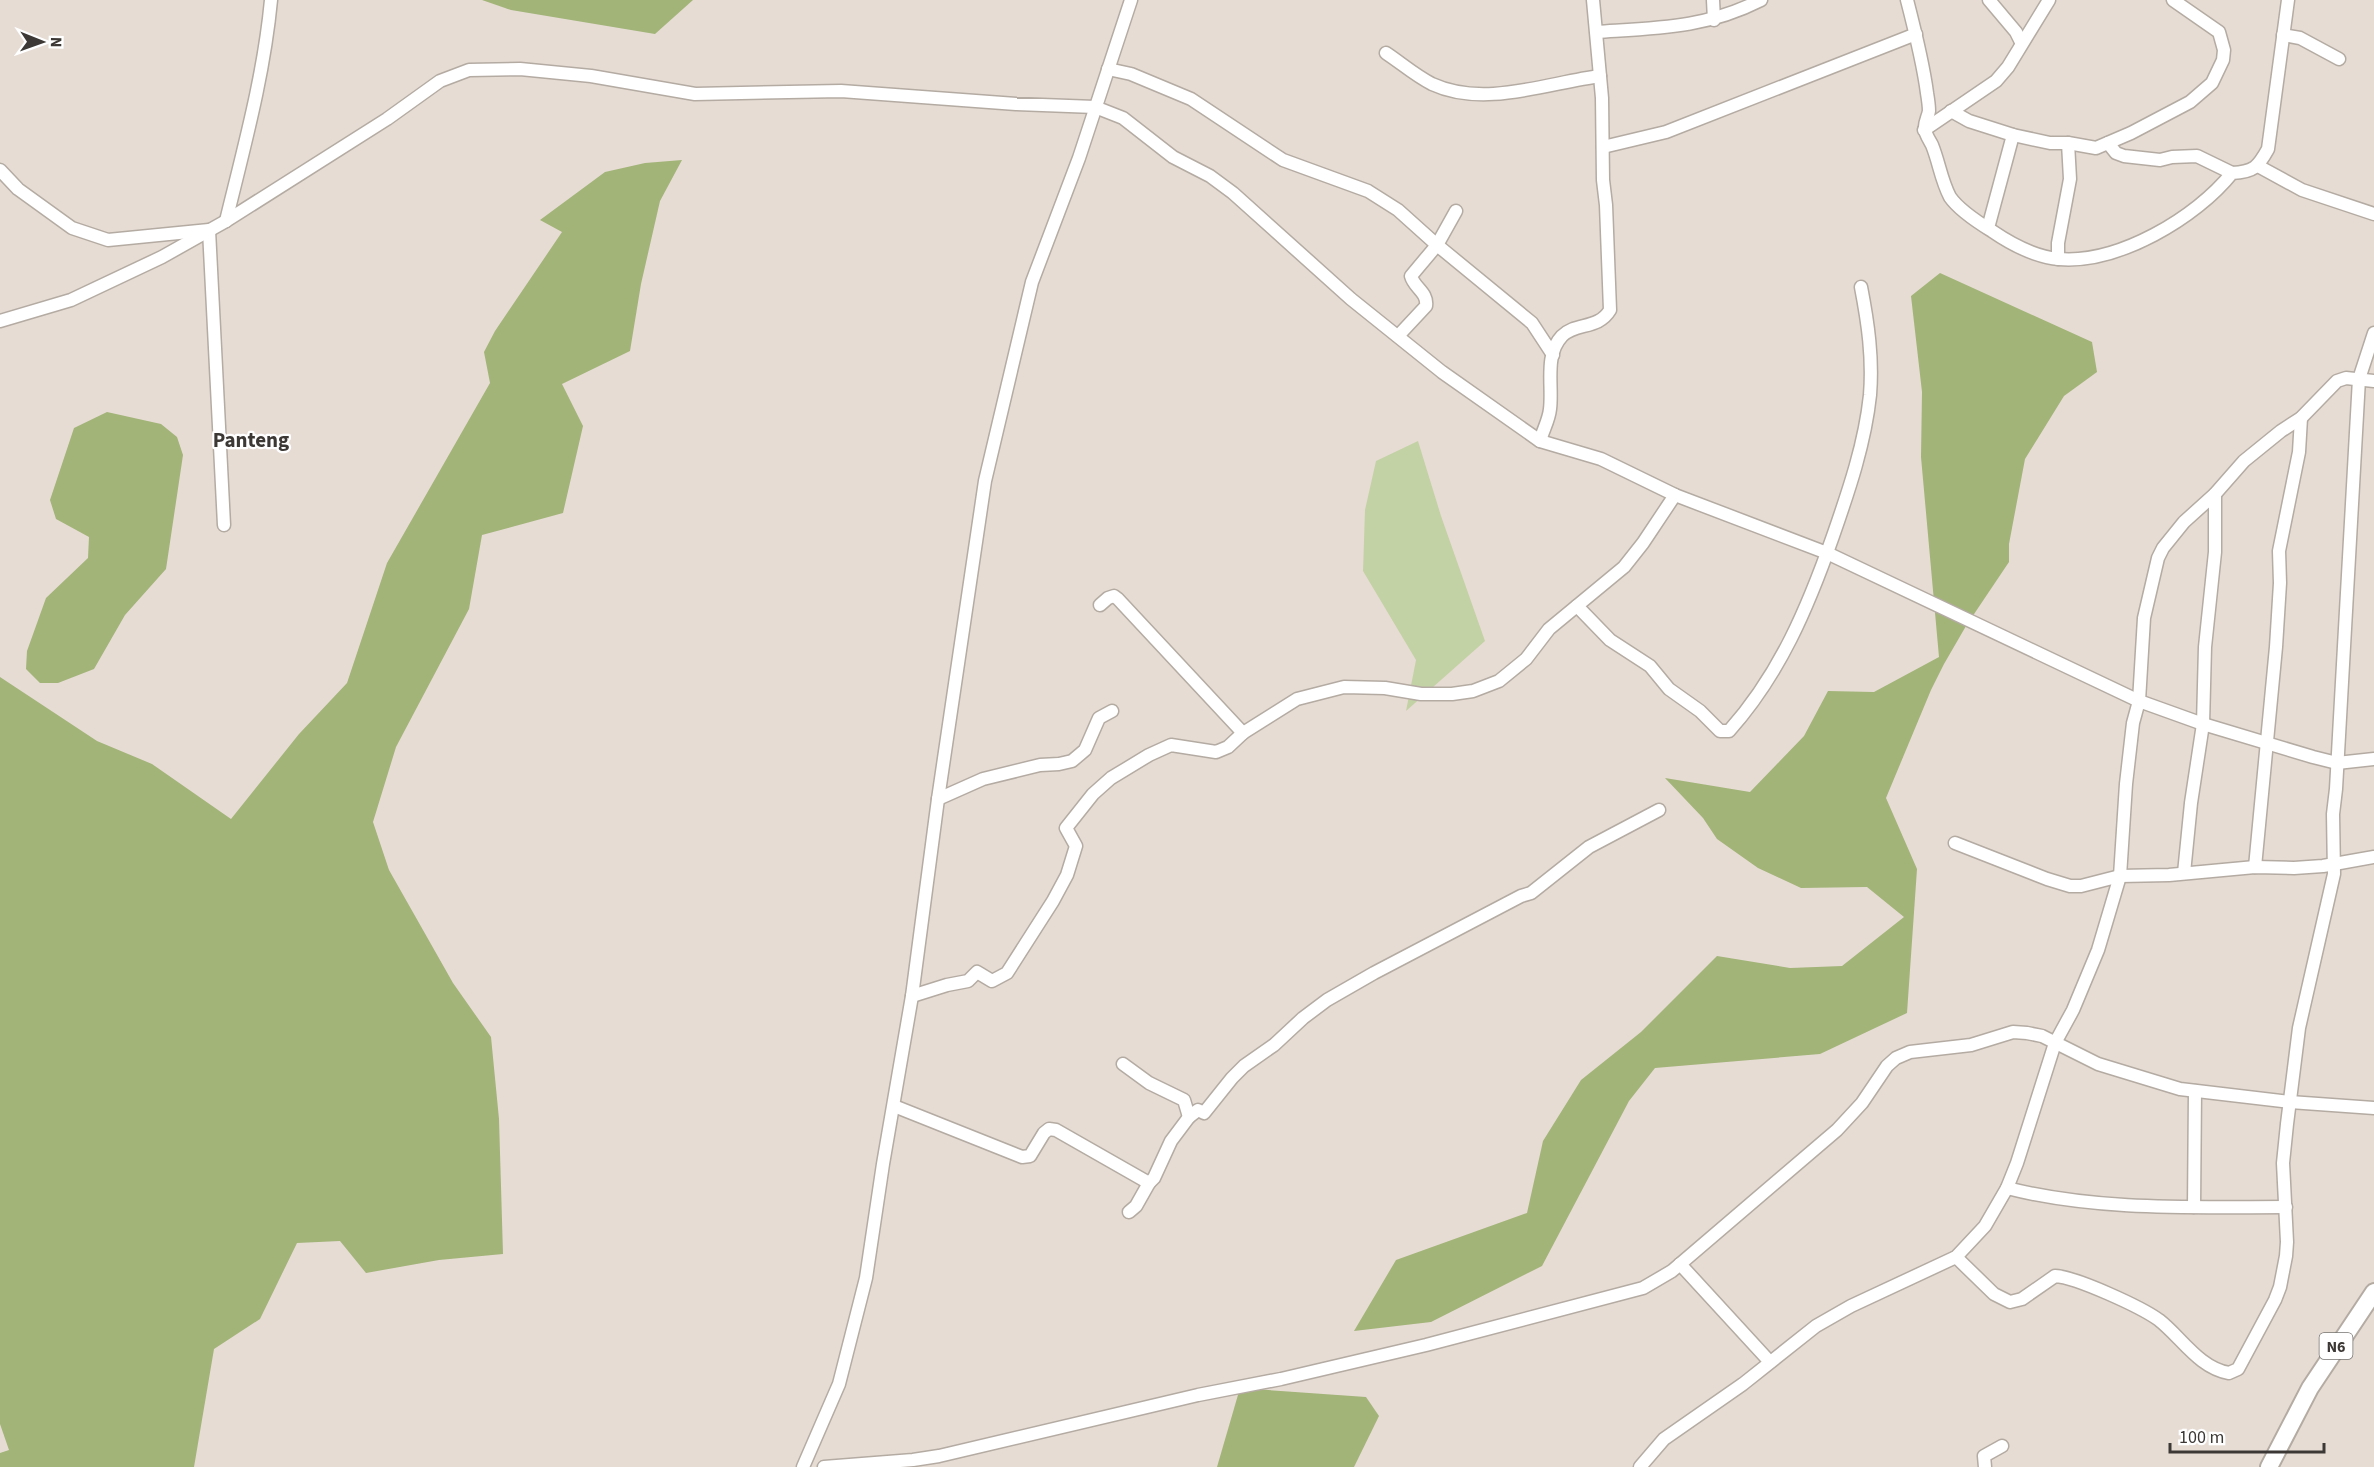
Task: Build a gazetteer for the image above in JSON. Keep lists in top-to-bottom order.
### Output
{
  "streets": {
    "highway": ["N6"]
  },
  "districts": ["Panteng"],
  "scale_bar": "100 m",
  "north": "right"
}
